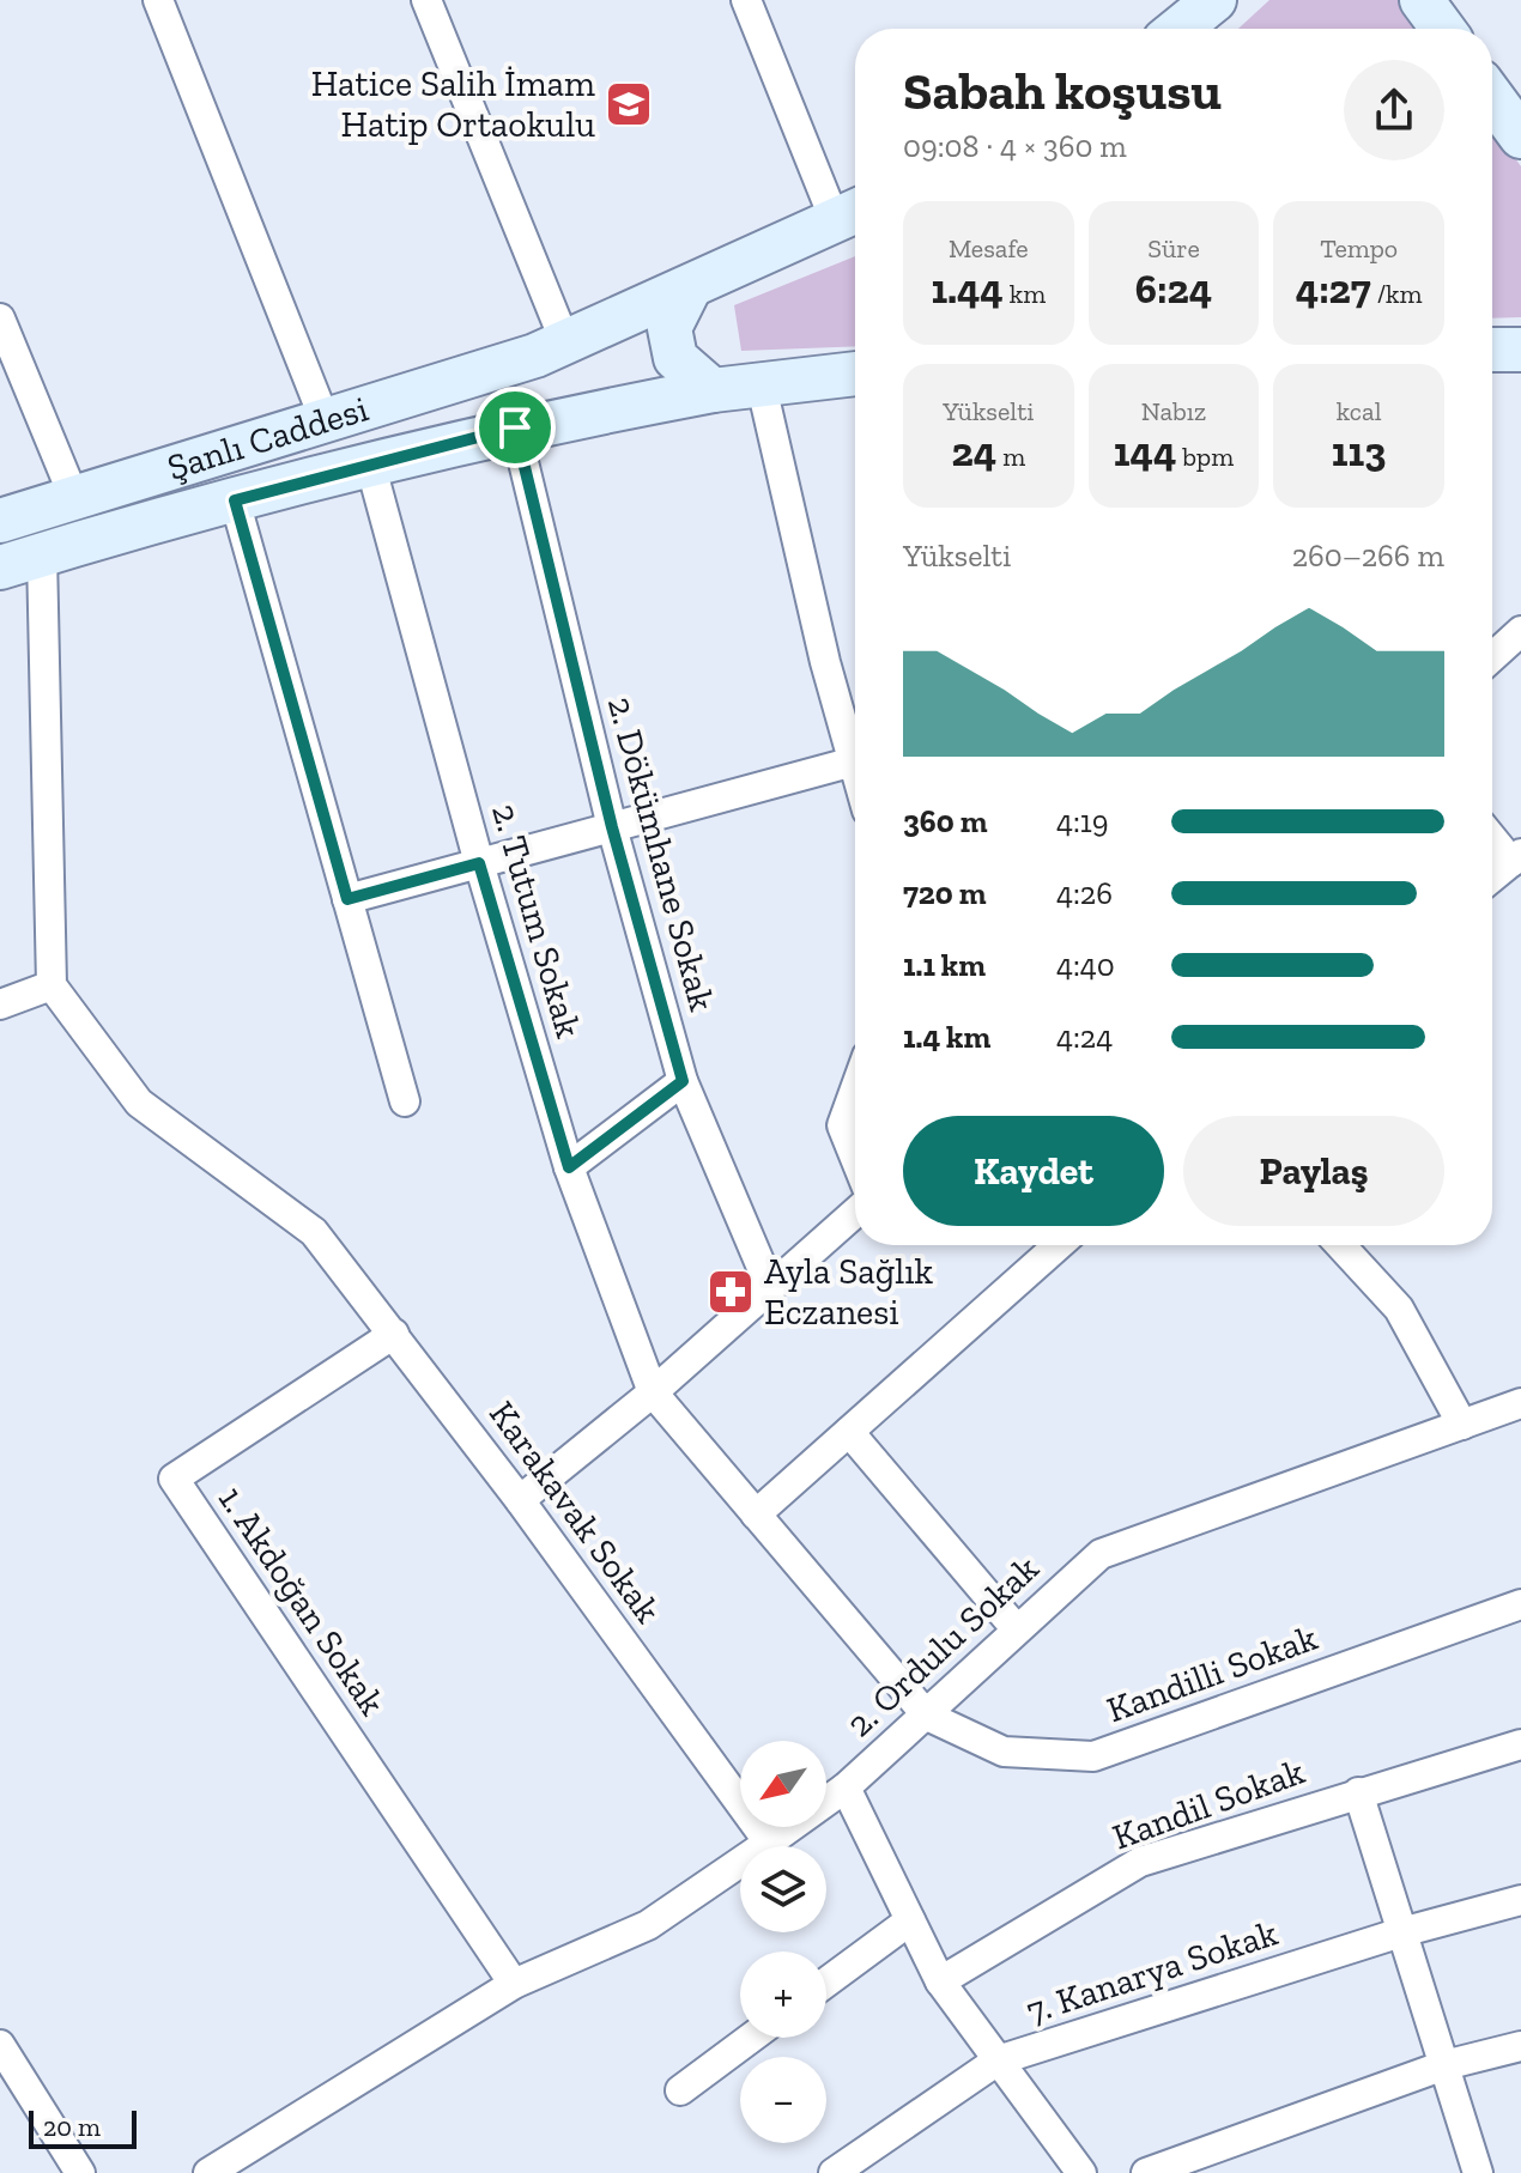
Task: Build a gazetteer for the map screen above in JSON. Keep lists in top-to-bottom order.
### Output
{
  "streets": {
    "main road": ["Şanlı Caddesi"],
    "street": [
      "2. Dökümhane Sokak",
      "2. Tutum Sokak",
      "Karakavak Sokak",
      "1. Akdoğan Sokak",
      "2. Ordulu Sokak",
      "Kandilli Sokak",
      "Kandil Sokak",
      "7. Kanarya Sokak"
    ]
  },
  "crossings": [
    ["2. Tutum Sokak", "2. Ordulu Sokak"],
    ["2. Tutum Sokak", "Kandilli Sokak"],
    ["Karakavak Sokak", "1. Akdoğan Sokak"],
    ["Karakavak Sokak", "2. Ordulu Sokak"],
    ["1. Akdoğan Sokak", "2. Ordulu Sokak"],
    ["2. Ordulu Sokak", "Kandilli Sokak"]
  ],
  "places": {
    "school or university": ["Hatice Salih İmam Hatip Ortaokulu"],
    "pharmacy": ["Ayla Sağlık Eczanesi"]
  },
  "scale_bar": "20 m",
  "north": "bottom left",
  "page": {
    "heading": ["Sabah koşusu", "09:08 · 4 × 360 m"],
    "stats": [
      ["Mesafe", "1.44 km"],
      ["Süre", "6:24"],
      ["Tempo", "4:27 /km"],
      ["Yükselti", "24 m"],
      ["Nabız", "144 bpm"],
      ["kcal", "113"]
    ],
    "chart": ["Yükselti", "260–266 m"],
    "list": [
      {
        "name": "360 m",
        "note": "4:19"
      },
      {
        "name": "720 m",
        "note": "4:26"
      },
      {
        "name": "1.1 km",
        "note": "4:40"
      },
      {
        "name": "1.4 km",
        "note": "4:24"
      }
    ],
    "buttons": ["Kaydet", "Paylaş"],
    "map_buttons": ["+", "−"],
    "scale": "20 m"
  }
}
